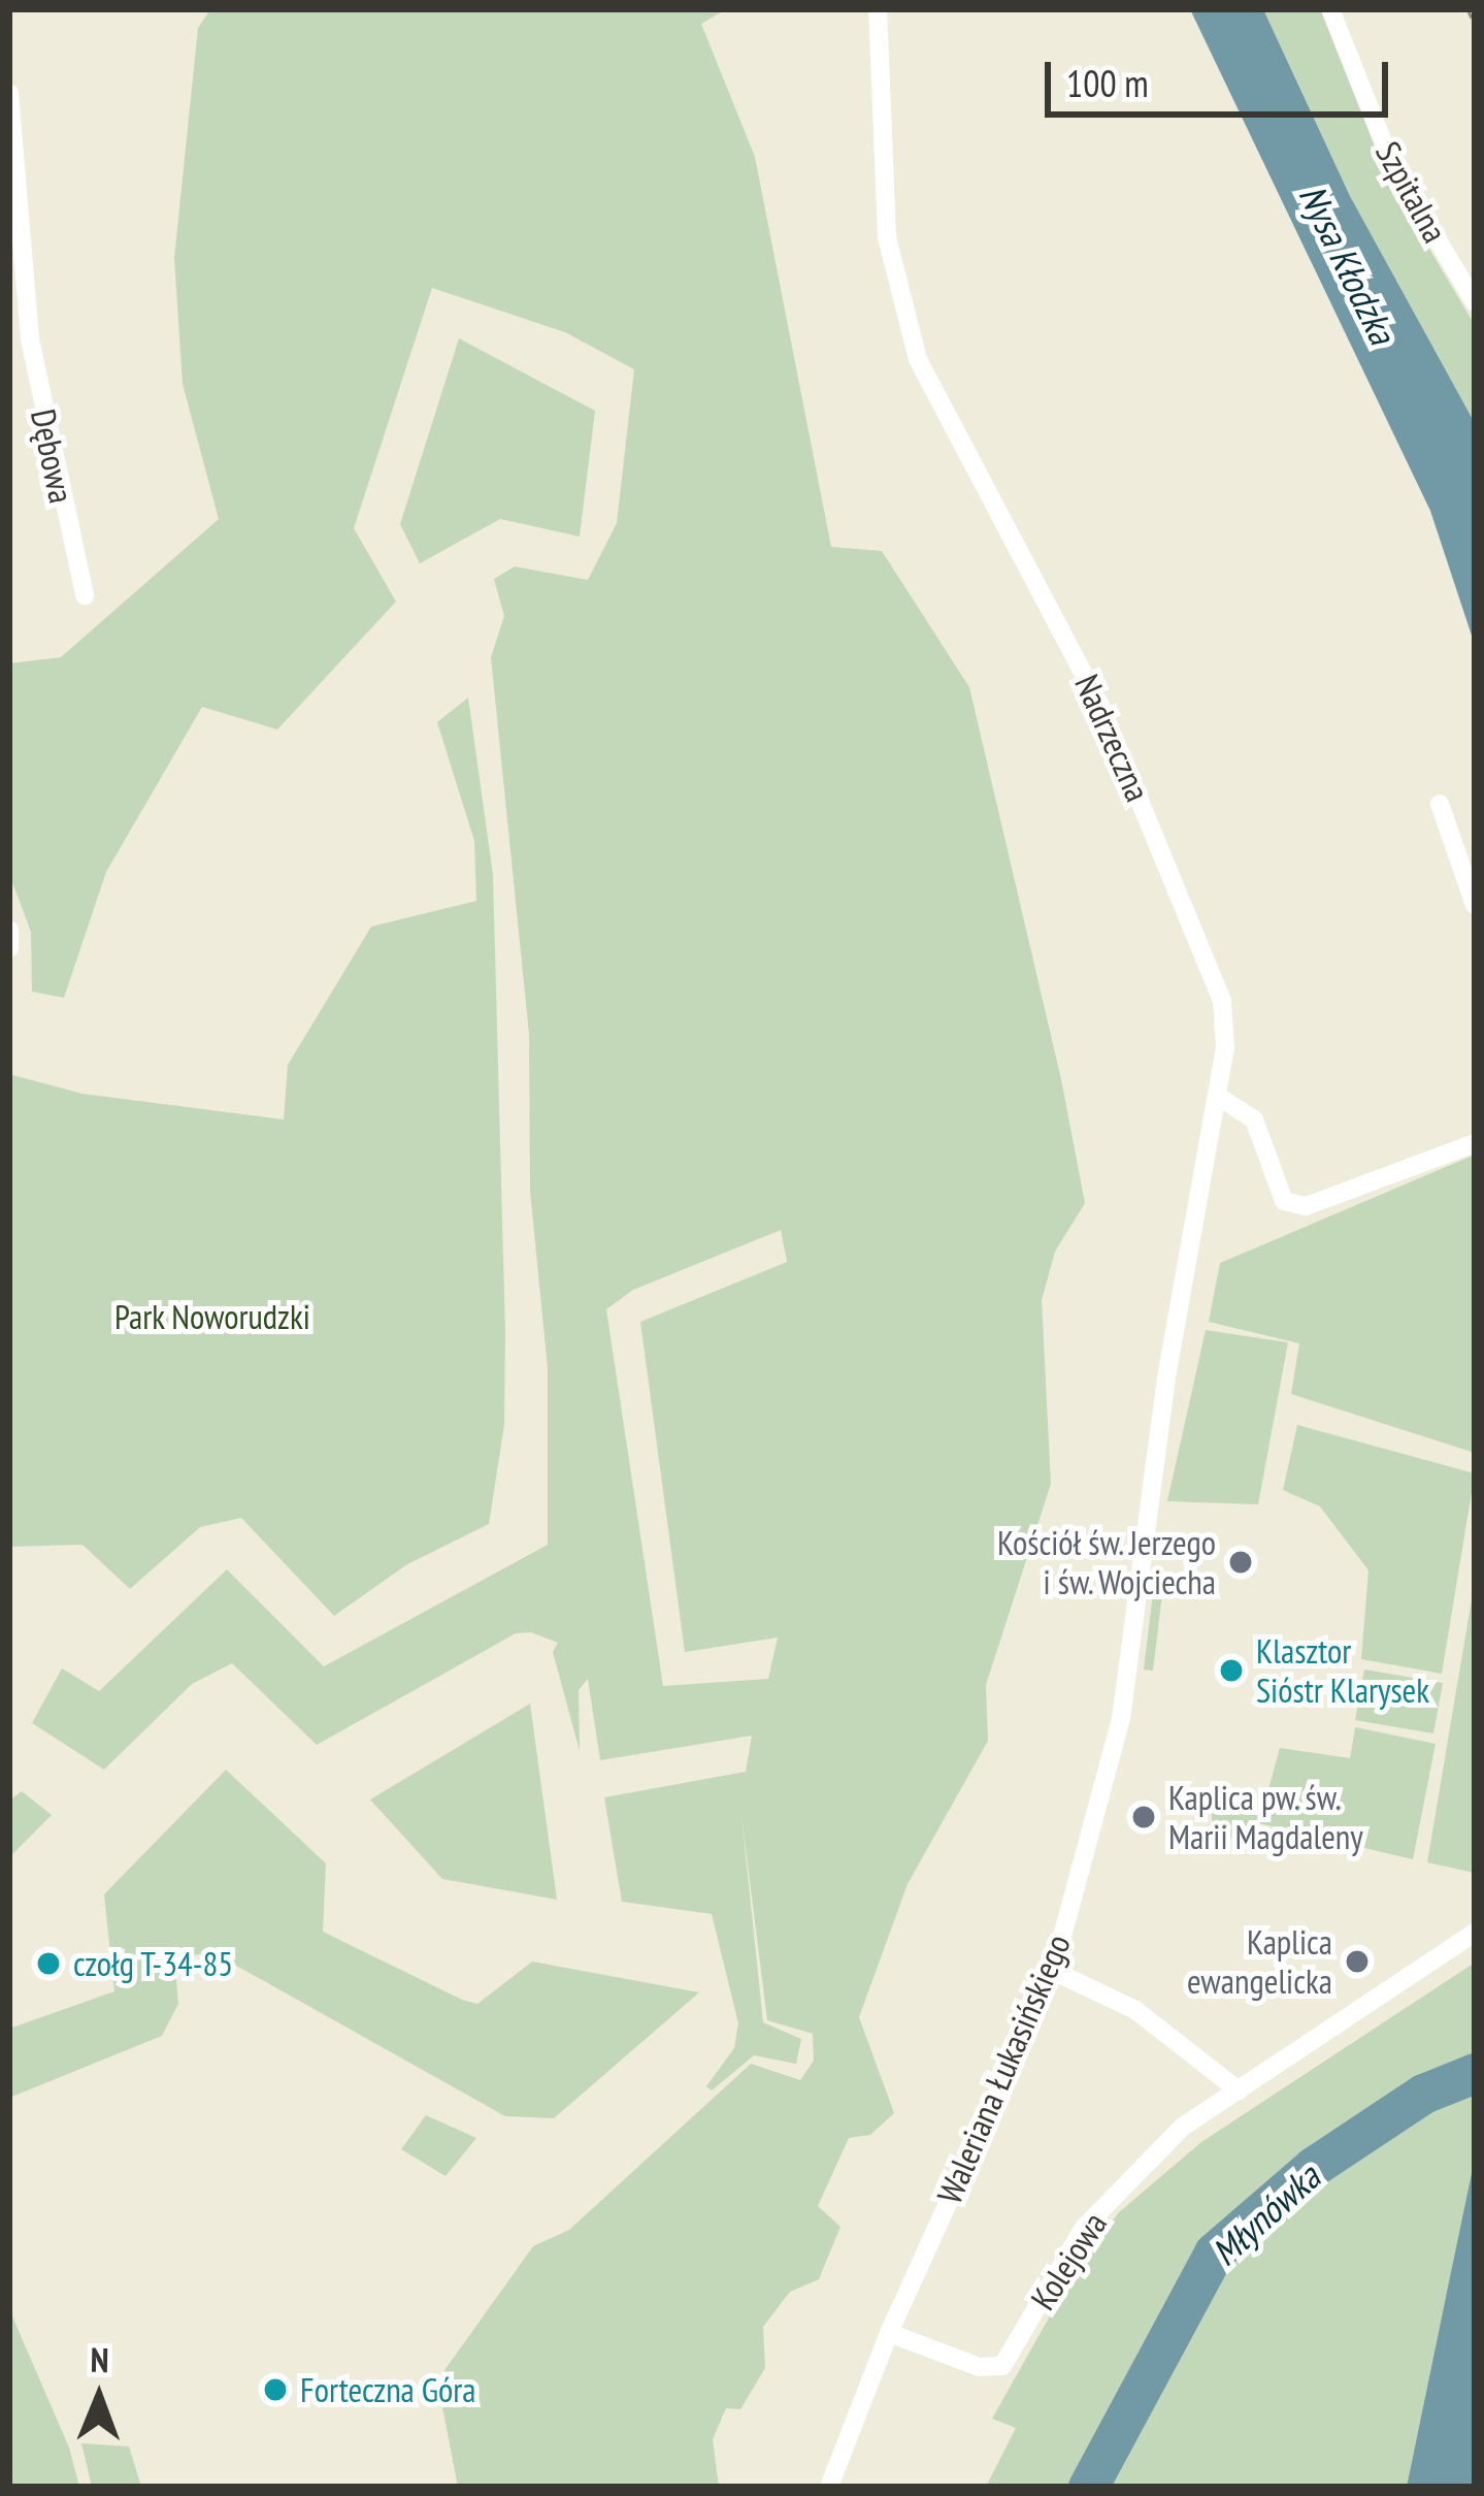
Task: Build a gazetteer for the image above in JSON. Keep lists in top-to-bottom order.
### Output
{
  "streets": {
    "street": [
      "Szpitalna",
      "Dębowa",
      "Nadrzeczna",
      "Waleriana Łukasińskiego",
      "Kolejowa"
    ]
  },
  "crossings": [
    ["Nadrzeczna", "Waleriana Łukasińskiego"],
    ["Waleriana Łukasińskiego", "Kolejowa"]
  ],
  "water": ["Nysa Kłodzka", "Młynówka"],
  "parks": ["Park Noworudzki"],
  "places": [
    "Kościół św. Jerzego i św. Wojciecha",
    "Klasztor Sióstr Klarysek",
    "Kaplica pw. św. Marii Magdaleny",
    "Kaplica ewangelicka",
    "czołg T-34-85",
    "Forteczna Góra"
  ],
  "scale_bar": "100 m",
  "north": "top"
}
